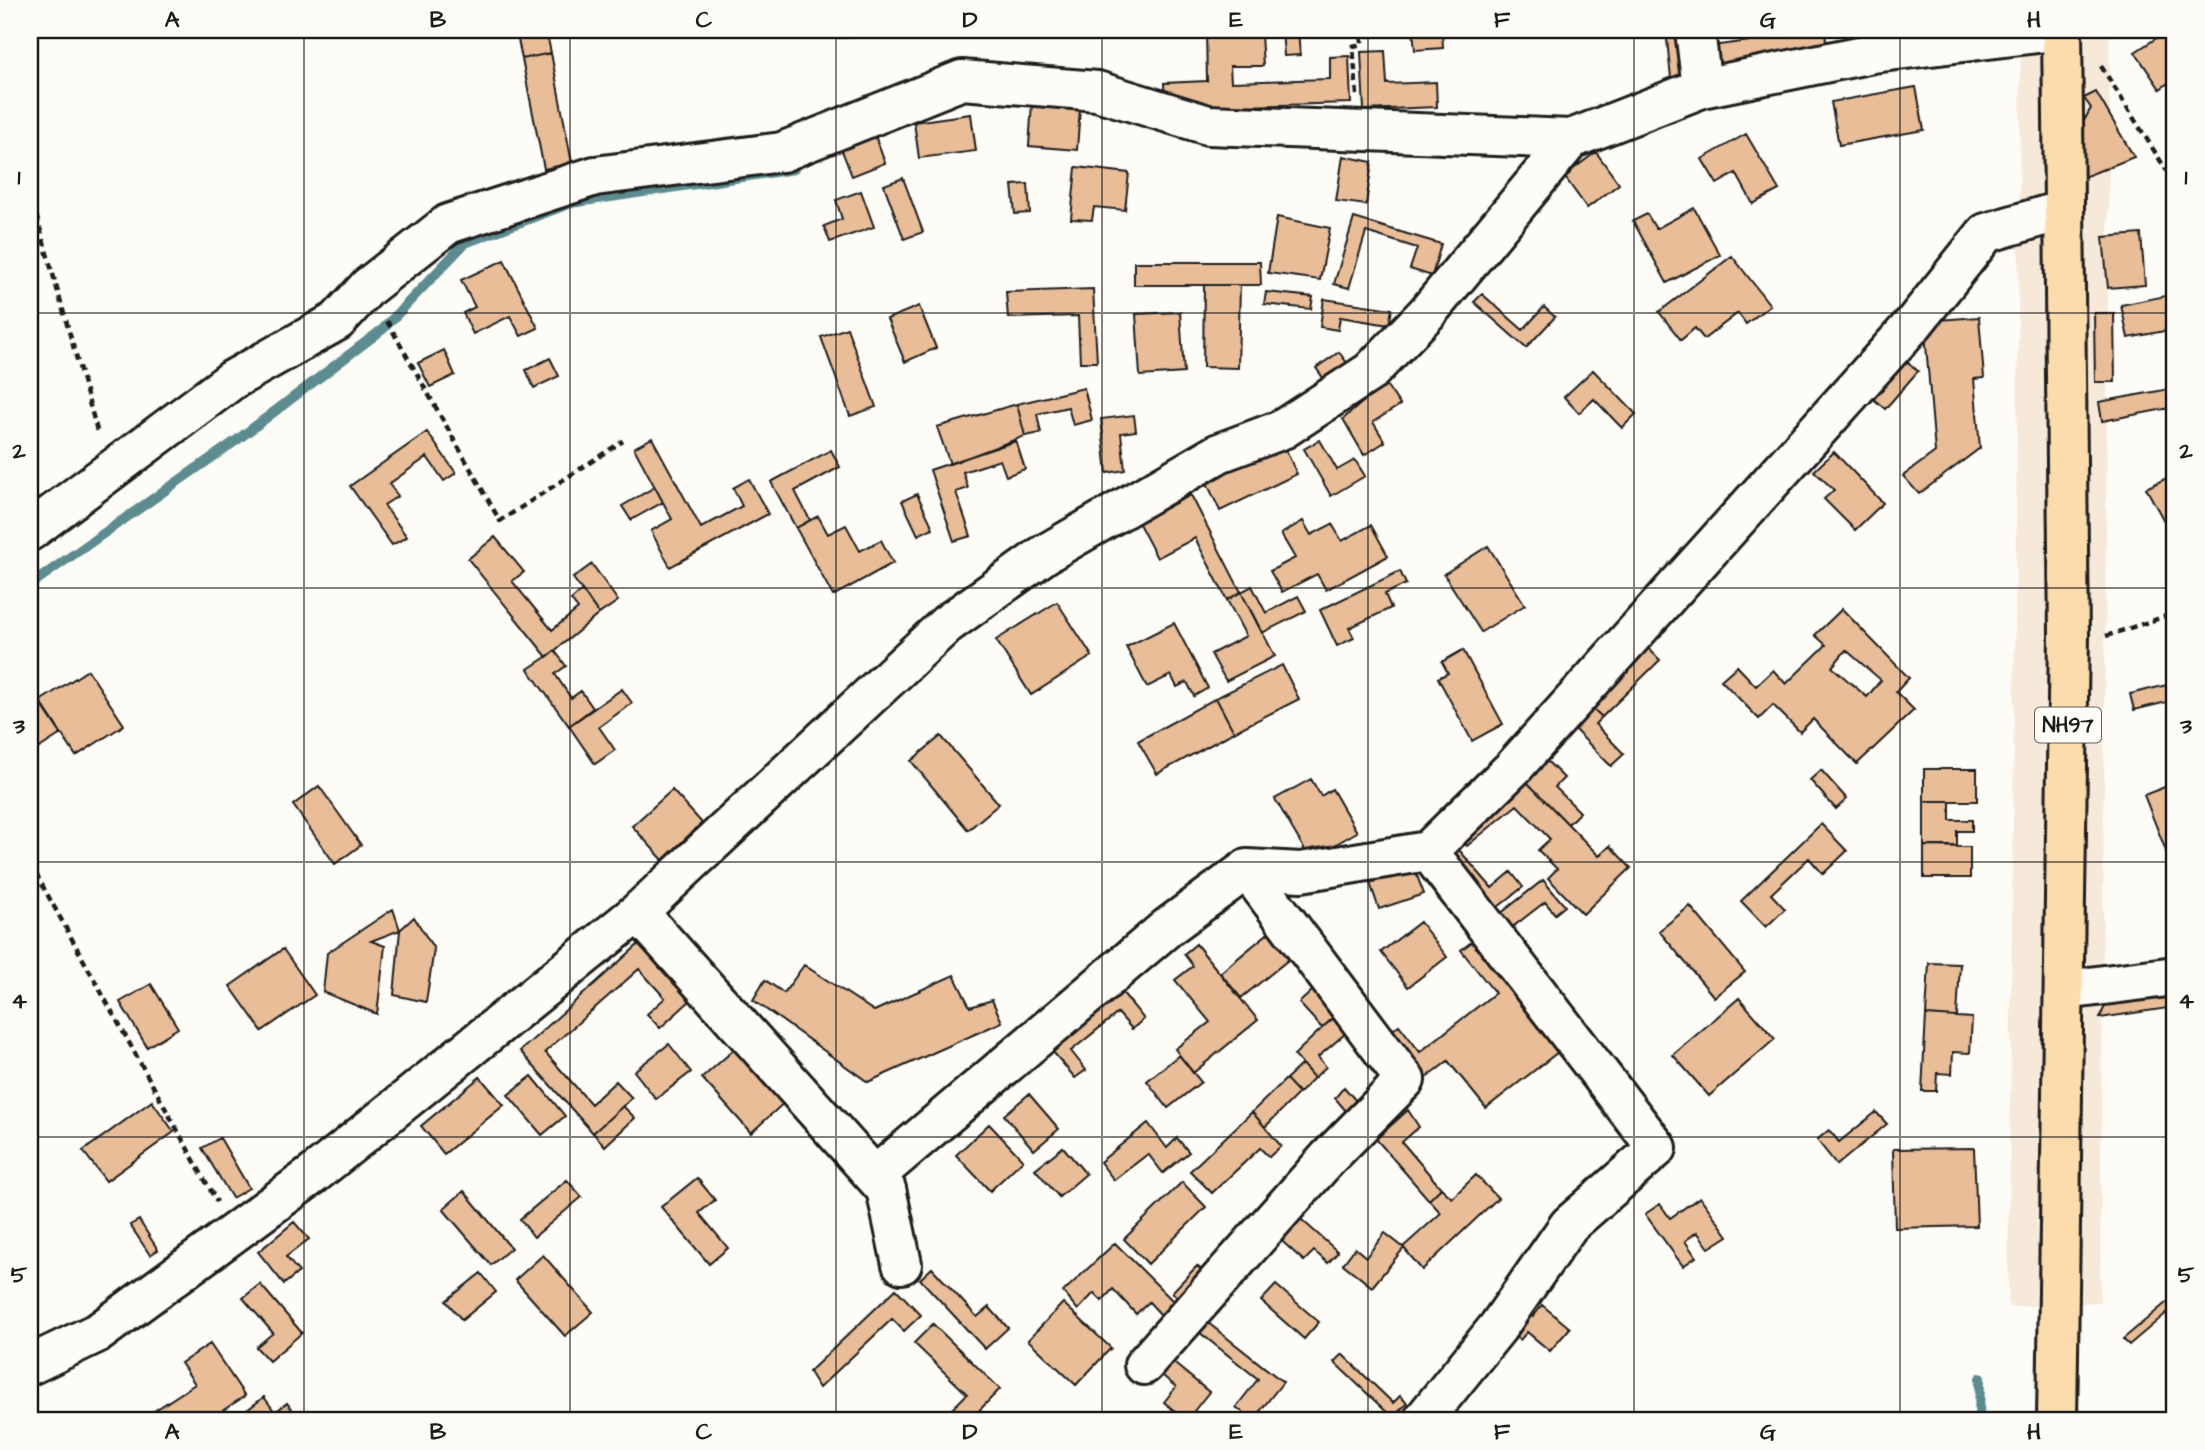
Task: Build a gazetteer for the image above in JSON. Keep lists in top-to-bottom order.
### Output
{
  "streets": {
    "highway": ["NH97"]
  },
  "grid": {
    "columns": [
      "A",
      "B",
      "C",
      "D",
      "E",
      "F",
      "G",
      "H"
    ],
    "rows": [
      "1",
      "2",
      "3",
      "4",
      "5"
    ]
  }
}
